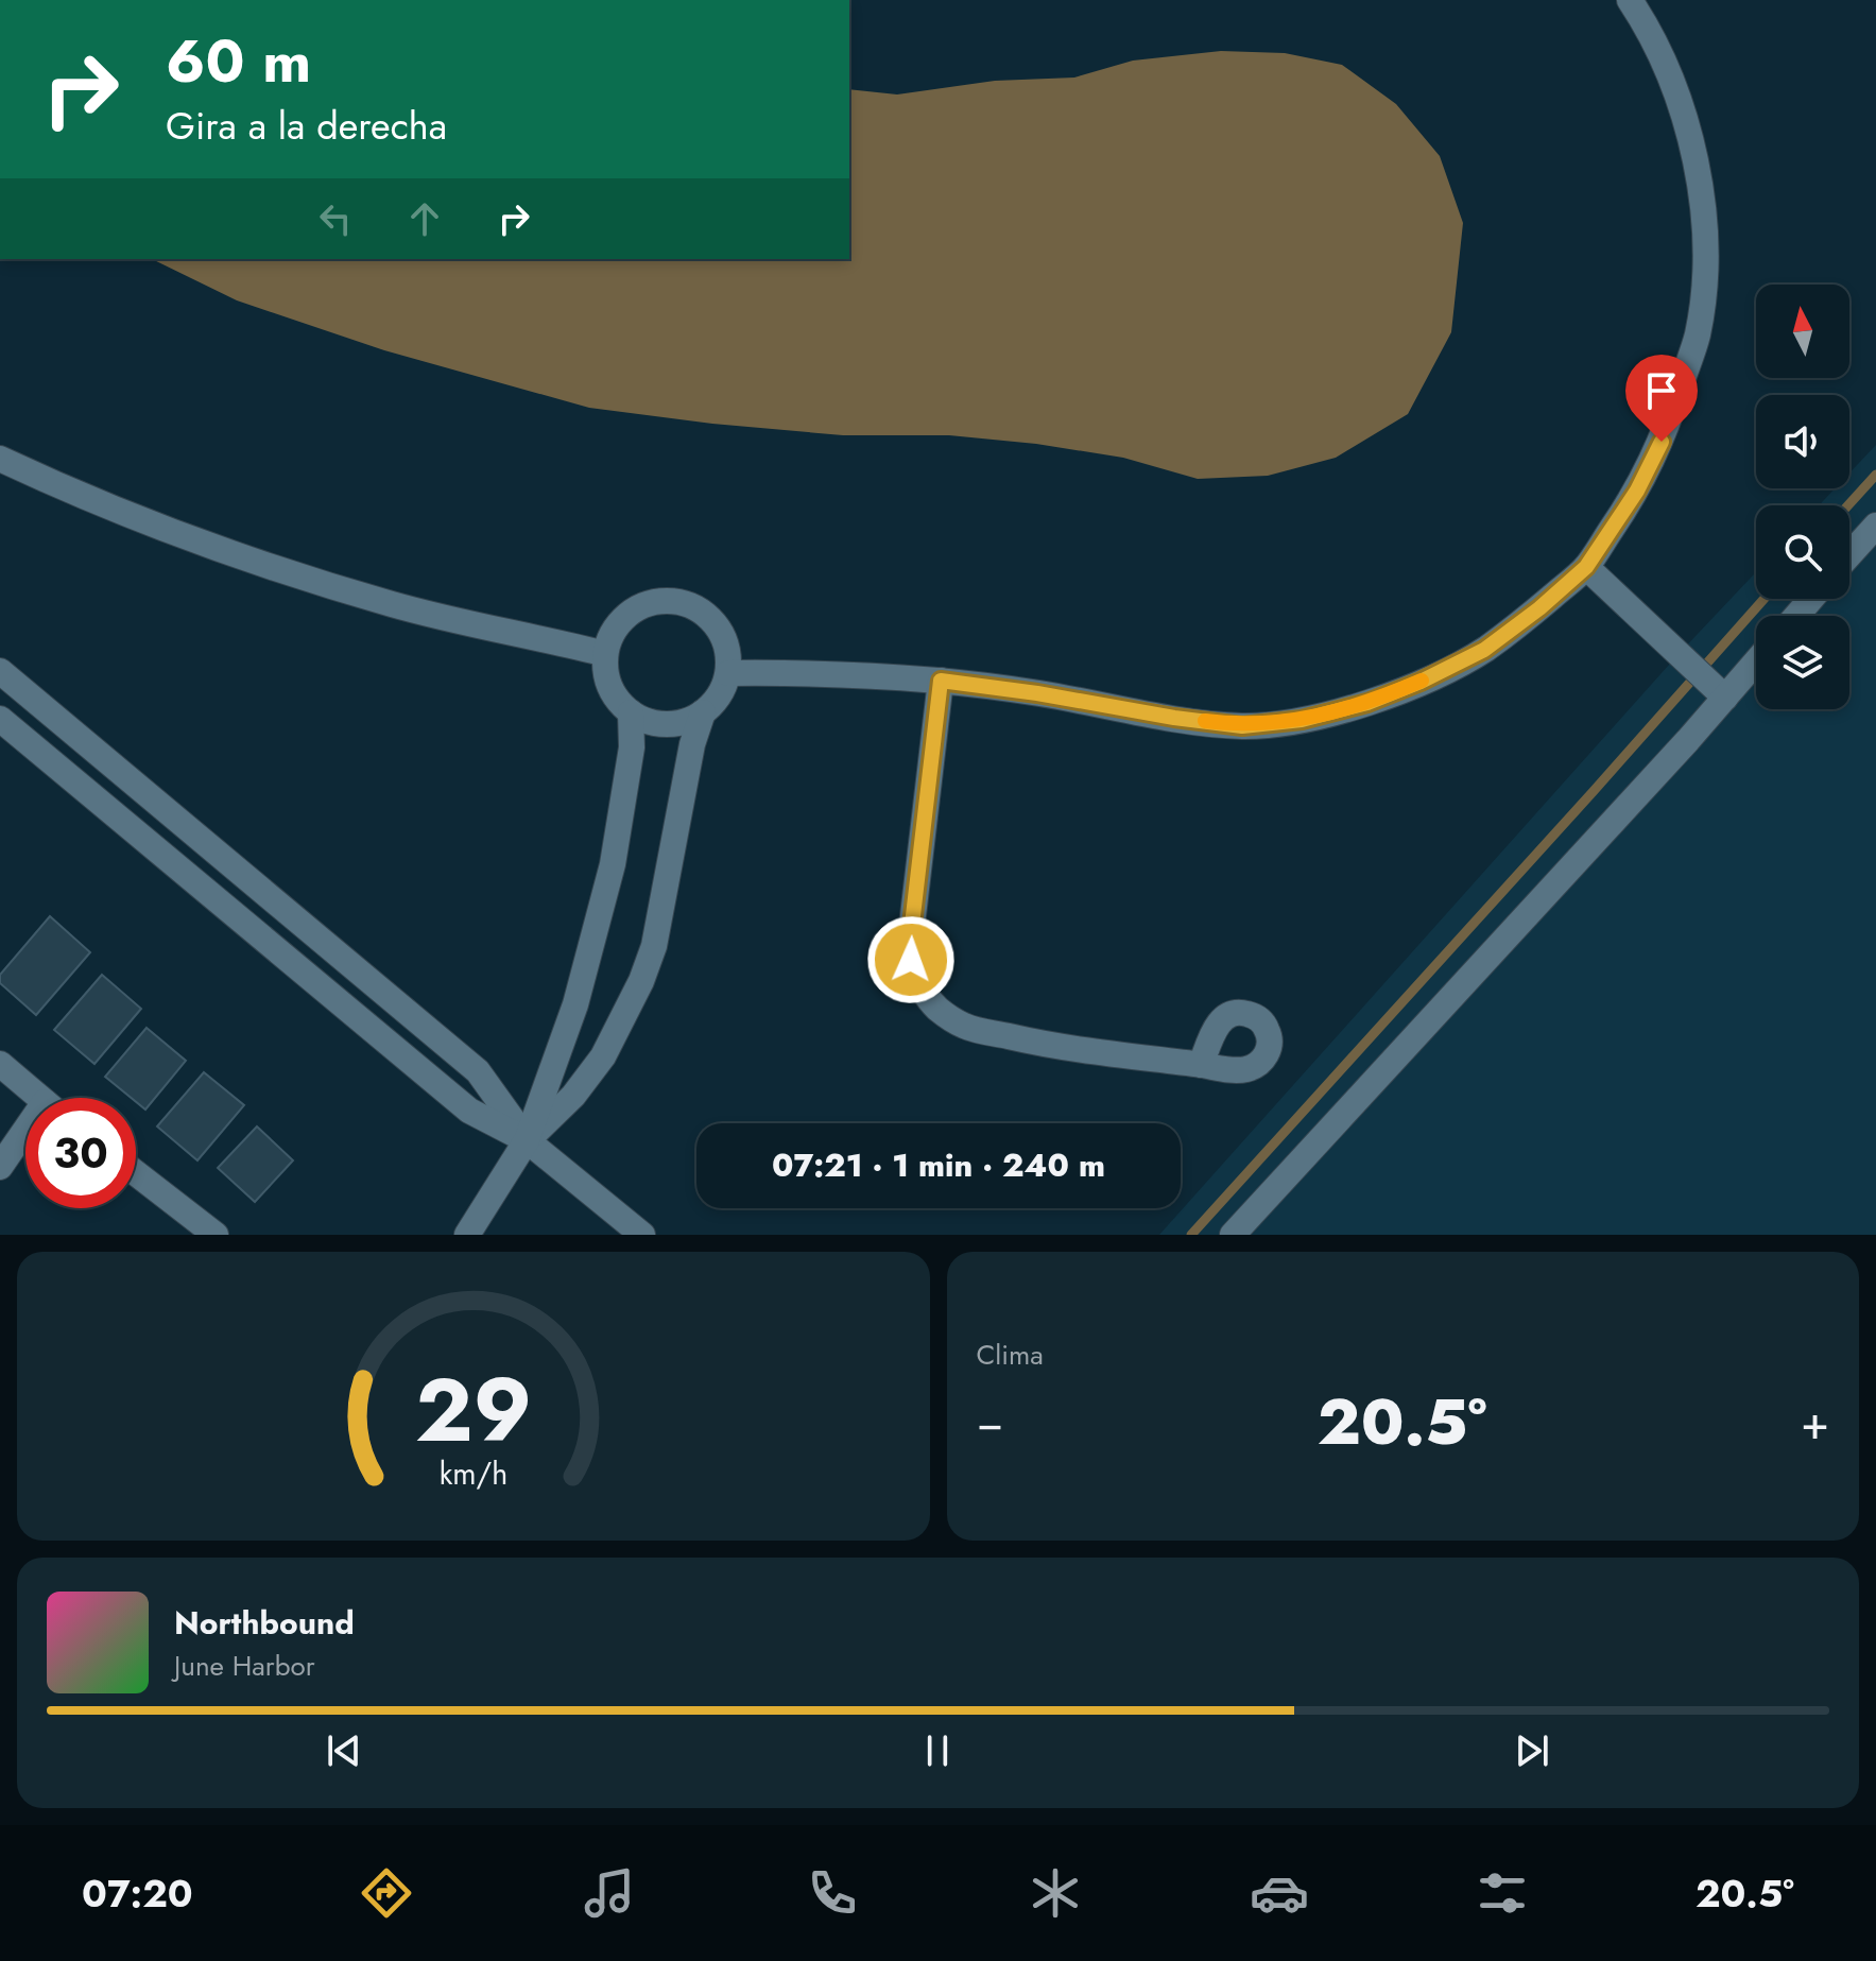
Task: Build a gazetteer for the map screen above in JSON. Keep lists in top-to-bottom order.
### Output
{
  "north": "top",
  "page": {
    "turn": ["60 m", "Gira a la derecha"],
    "limit": "30",
    "trip": "07:21 · 1 min · 240 m",
    "tile": "Clima",
    "heat": ["−", "20.5°", "+"],
    "song": ["Northbound", "June Harbor"],
    "tabs": ["07:20", "20.5°"],
    "gauge": ["29", "km/h"]
  }
}
